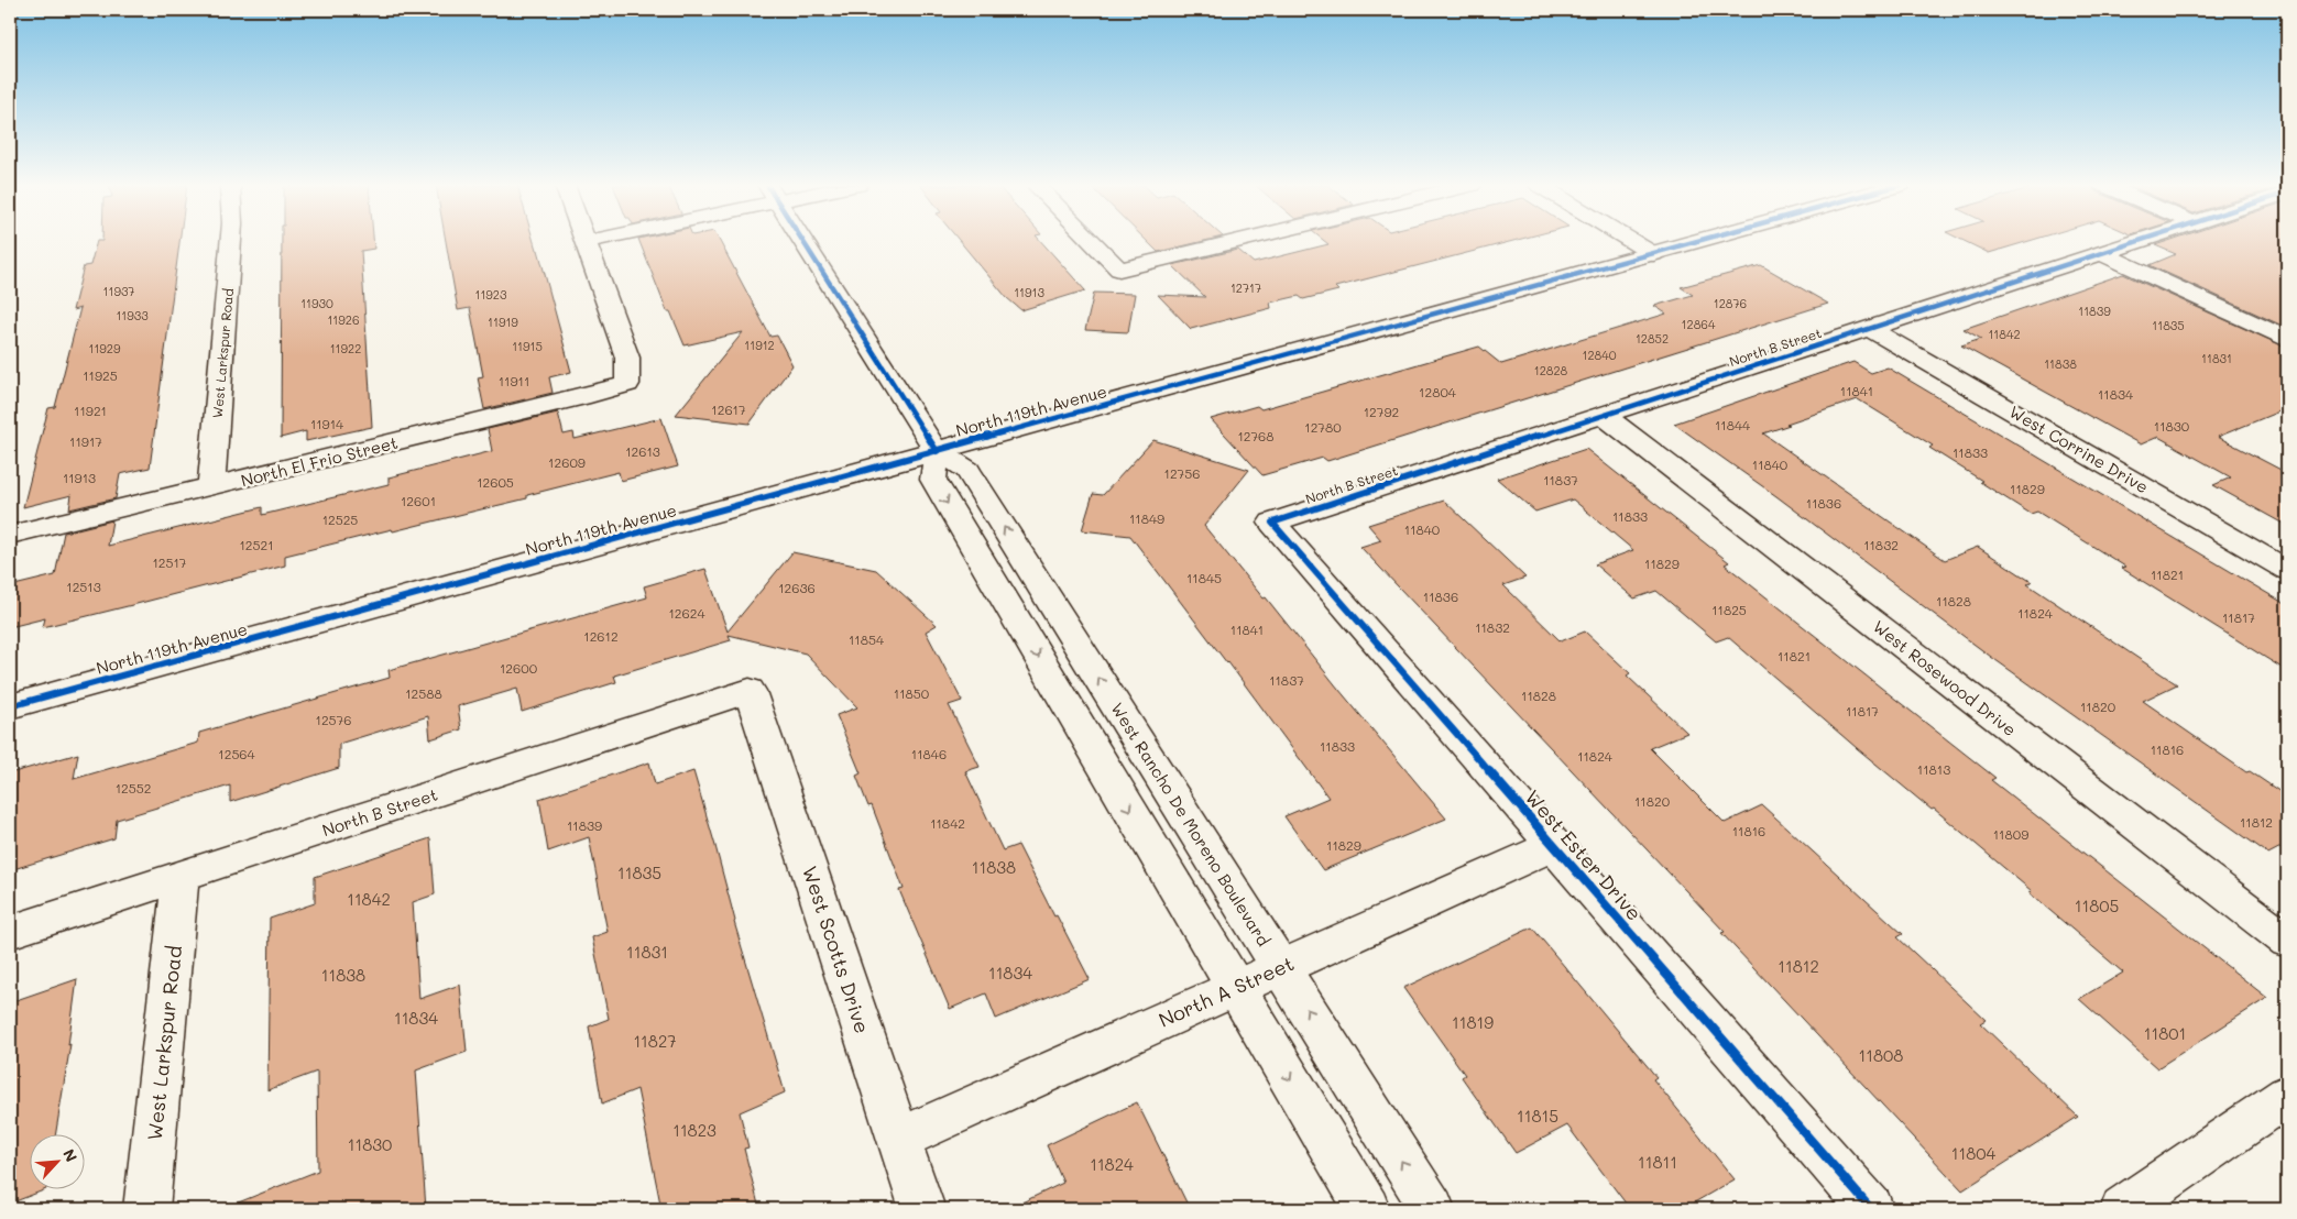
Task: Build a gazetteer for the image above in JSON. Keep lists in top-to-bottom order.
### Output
{
  "streets": {
    "street": [
      "North B Street",
      "West Larkspur Road",
      "North 119th Avenue",
      "West Corrine Drive",
      "North El Frio Street",
      "West Rosewood Drive",
      "West Rancho De Moreno Boulevard",
      "West Ester Drive",
      "West Scotts Drive",
      "North A Street"
    ]
  },
  "crossings": [
    ["North B Street", "West Larkspur Road"],
    ["North B Street", "West Corrine Drive"],
    ["North B Street", "West Rosewood Drive"],
    ["North B Street", "West Ester Drive"],
    ["North B Street", "West Scotts Drive"],
    ["West Larkspur Road", "North El Frio Street"],
    ["North 119th Avenue", "West Rancho De Moreno Boulevard"],
    ["West Rancho De Moreno Boulevard", "North A Street"],
    ["West Ester Drive", "North A Street"],
    ["West Scotts Drive", "North A Street"]
  ],
  "house_numbers": [
    "12717",
    "11937",
    "11913",
    "11923",
    "11930",
    "12876",
    "11839",
    "11933",
    "11926",
    "11919",
    "12864",
    "11835",
    "11842",
    "12852",
    "11912",
    "11915",
    "11929",
    "11922",
    "12840",
    "11831",
    "11838",
    "12828",
    "11925",
    "11911",
    "11841",
    "12804",
    "11834",
    "12617",
    "11921",
    "12792",
    "11914",
    "11844",
    "11830",
    "12780",
    "12768",
    "11917",
    "12613",
    "11833",
    "12609",
    "11840",
    "12756",
    "11913",
    "11837",
    "12605",
    "11829",
    "12601",
    "11836",
    "11833",
    "11849",
    "12525",
    "11840",
    "12521",
    "11832",
    "12517",
    "11829",
    "11821",
    "11845",
    "12513",
    "12636",
    "11836",
    "11828",
    "11825",
    "12624",
    "11824",
    "11817",
    "11832",
    "11841",
    "12612",
    "11854",
    "11821",
    "12600",
    "11837",
    "12588",
    "11850",
    "11828",
    "11820",
    "11817",
    "12576",
    "11833",
    "11816",
    "12564",
    "11846",
    "11824",
    "11813",
    "12552",
    "11820",
    "11812",
    "11842",
    "11839",
    "11816",
    "11809",
    "11829",
    "11838",
    "11835",
    "11842",
    "11805",
    "11831",
    "11812",
    "11834",
    "11838",
    "11834",
    "11819",
    "11801",
    "11827",
    "11808",
    "11815",
    "11823",
    "11830",
    "11804",
    "11811",
    "11824"
  ],
  "north": "top right"
}
